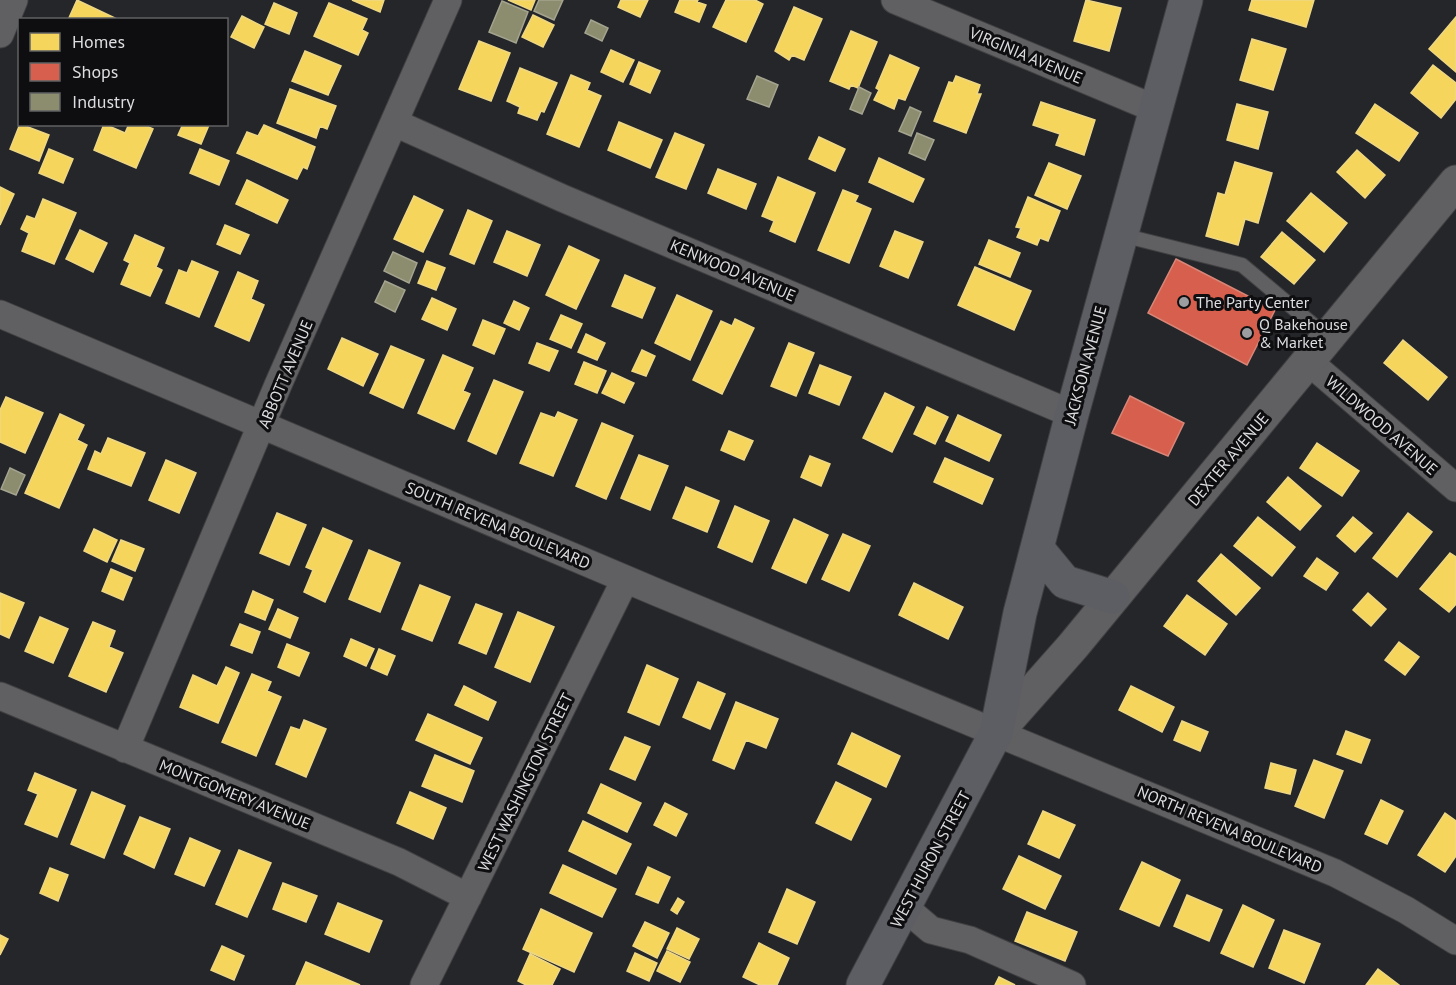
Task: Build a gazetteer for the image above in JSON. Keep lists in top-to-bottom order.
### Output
{
  "streets": {
    "main road": ["JACKSON AVENUE", "DEXTER AVENUE", "WEST HURON STREET"],
    "street": [
      "VIRGINIA AVENUE",
      "KENWOOD AVENUE",
      "ABBOTT AVENUE",
      "WILDWOOD AVENUE",
      "SOUTH REVENA BOULEVARD",
      "WEST WASHINGTON STREET",
      "MONTGOMERY AVENUE",
      "NORTH REVENA BOULEVARD"
    ]
  },
  "crossings": [
    ["VIRGINIA AVENUE", "JACKSON AVENUE"],
    ["KENWOOD AVENUE", "JACKSON AVENUE"],
    ["KENWOOD AVENUE", "ABBOTT AVENUE"],
    ["JACKSON AVENUE", "DEXTER AVENUE"],
    ["JACKSON AVENUE", "SOUTH REVENA BOULEVARD"],
    ["JACKSON AVENUE", "NORTH REVENA BOULEVARD"],
    ["JACKSON AVENUE", "WEST HURON STREET"],
    ["ABBOTT AVENUE", "SOUTH REVENA BOULEVARD"],
    ["ABBOTT AVENUE", "MONTGOMERY AVENUE"],
    ["WILDWOOD AVENUE", "DEXTER AVENUE"],
    ["DEXTER AVENUE", "SOUTH REVENA BOULEVARD"],
    ["DEXTER AVENUE", "NORTH REVENA BOULEVARD"],
    ["DEXTER AVENUE", "WEST HURON STREET"],
    ["SOUTH REVENA BOULEVARD", "WEST WASHINGTON STREET"],
    ["SOUTH REVENA BOULEVARD", "NORTH REVENA BOULEVARD"],
    ["SOUTH REVENA BOULEVARD", "WEST HURON STREET"],
    ["WEST WASHINGTON STREET", "MONTGOMERY AVENUE"],
    ["NORTH REVENA BOULEVARD", "WEST HURON STREET"]
  ],
  "places": ["The Party Center", "Q Bakehouse & Market"],
  "legend": ["Homes", "Shops", "Industry"]
}
